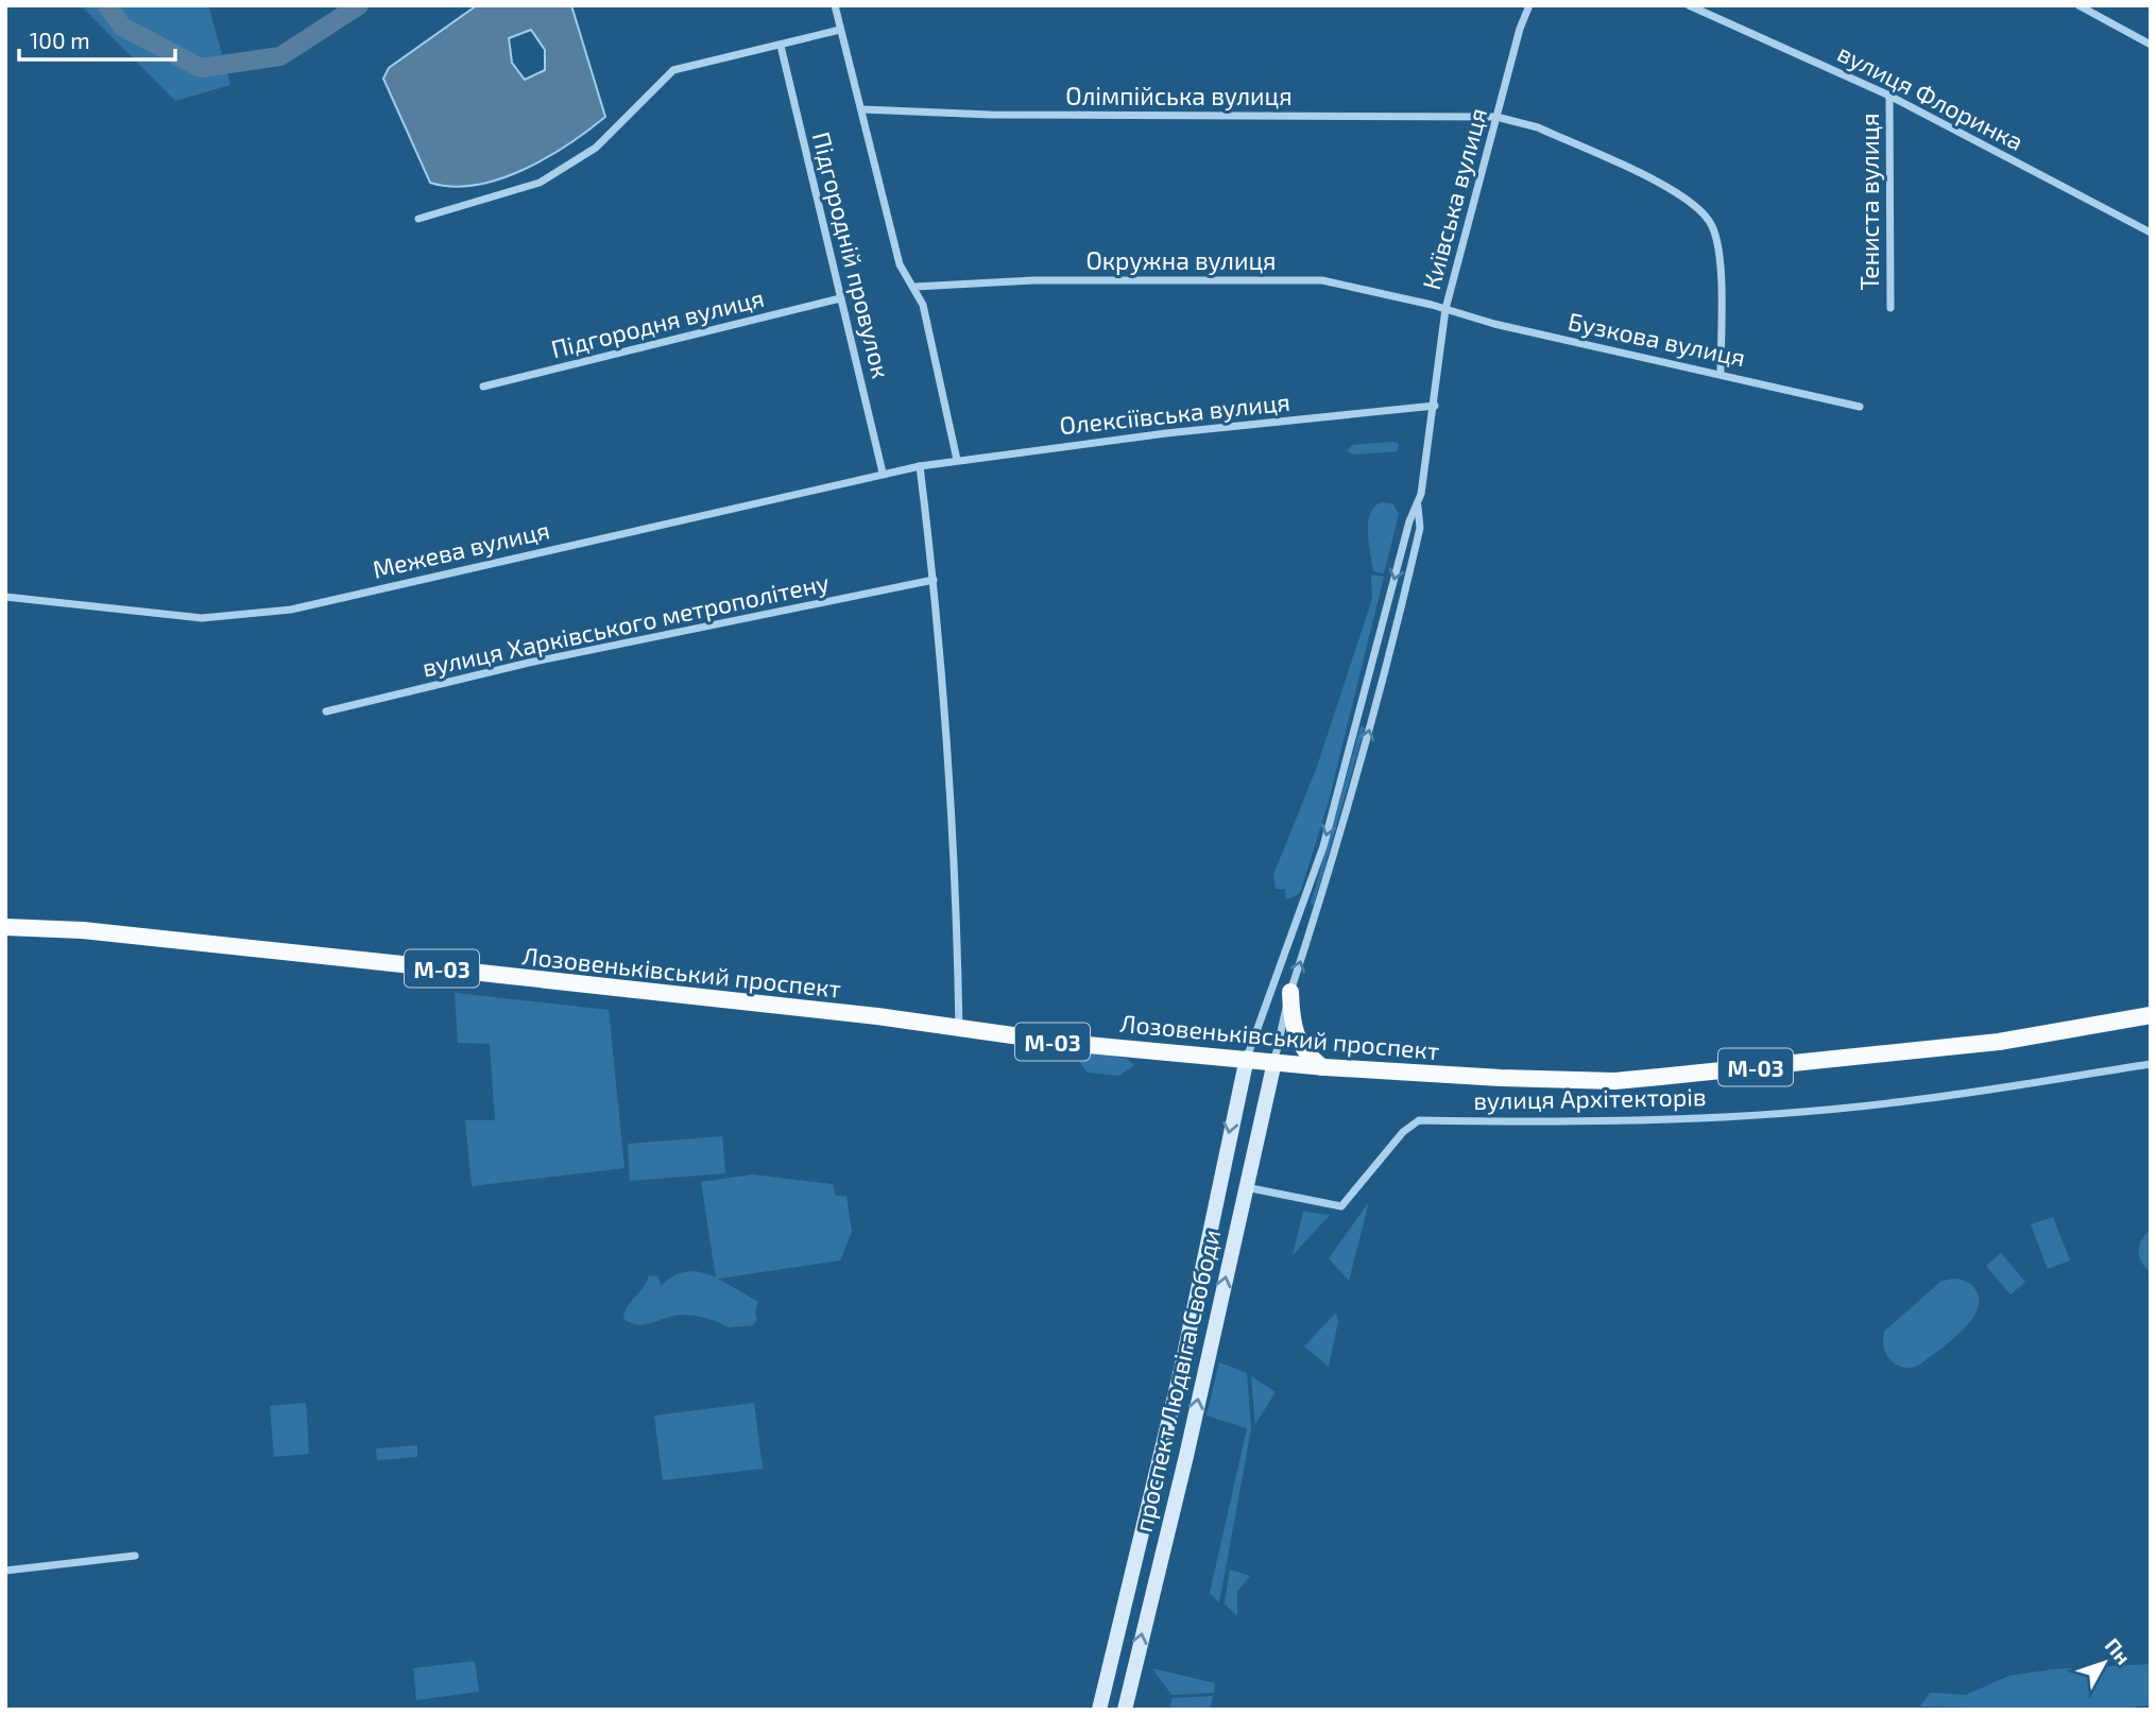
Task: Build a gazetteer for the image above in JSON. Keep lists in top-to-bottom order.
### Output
{
  "streets": {
    "highway": ["М-03", "Лозовеньківський проспект"],
    "main road": ["проспект Людвіга Свободи"],
    "street": [
      "Олімпійська вулиця",
      "вулиця Флоринка",
      "Київська вулиця",
      "Тениста вулиця",
      "Підгородній провулок",
      "Окружна вулиця",
      "Підгородня вулиця",
      "Бузкова вулиця",
      "Олексіївська вулиця",
      "Межева вулиця",
      "вулиця Харківського метрополітену",
      "вулиця Архітекторів"
    ]
  },
  "crossings": [
    ["Олімпійська вулиця", "Київська вулиця"],
    ["Олімпійська вулиця", "Бузкова вулиця"],
    ["вулиця Флоринка", "Тениста вулиця"],
    ["Київська вулиця", "Окружна вулиця"],
    ["Київська вулиця", "Бузкова вулиця"],
    ["Київська вулиця", "Олексіївська вулиця"],
    ["Підгородній провулок", "Підгородня вулиця"],
    ["Підгородній провулок", "Межева вулиця"],
    ["Окружна вулиця", "Бузкова вулиця"],
    ["Олексіївська вулиця", "Межева вулиця"],
    ["Лозовеньківський проспект", "проспект Людвіга Свободи"],
    ["вулиця Архітекторів", "проспект Людвіга Свободи"]
  ],
  "scale_bar": "100 m",
  "north": "top right"
}
